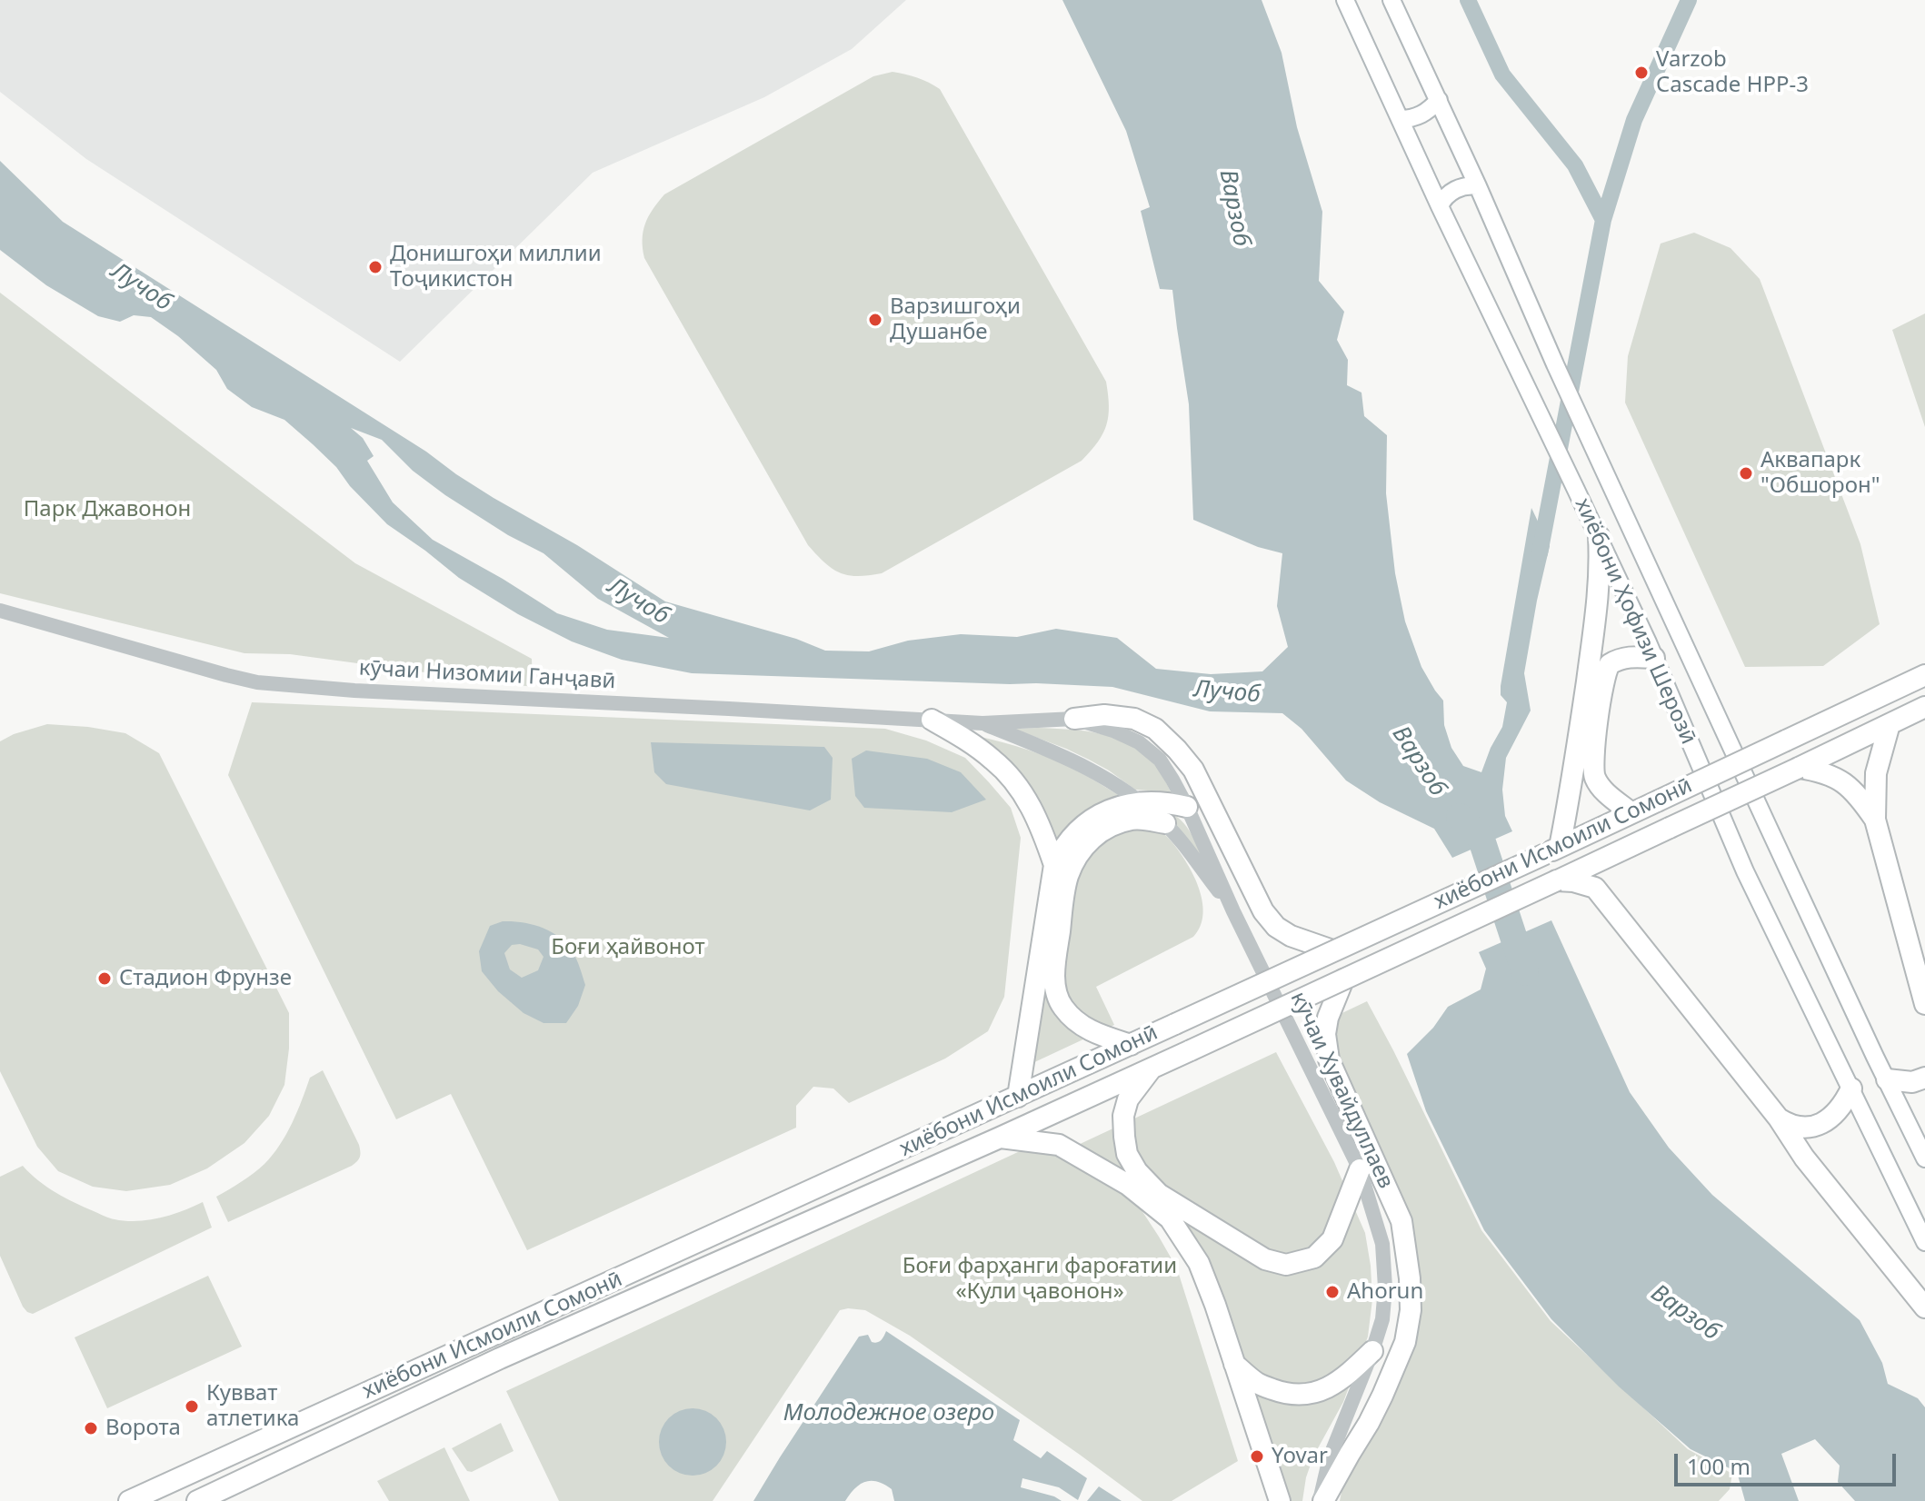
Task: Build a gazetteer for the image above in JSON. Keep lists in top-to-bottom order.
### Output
{
  "streets": {
    "highway": ["хиёбони Исмоили Сомонӣ"],
    "main road": ["хиёбони Ҳофизи Шерозӣ"],
    "street": ["кӯчаи Низомии Ганҷавӣ", "кӯчаи Хувайдуллаев"]
  },
  "crossings": [
    ["кӯчаи Низомии Ганҷавӣ", "кӯчаи Хувайдуллаев"]
  ],
  "water": ["Варзоб", "Лучоб", "Молодежное озеро"],
  "parks": ["Парк Джавонон", "Боғи ҳайвонот", "Боғи фарҳанги фароғатии «Кули ҷавонон»"],
  "places": [
    "Varzob Cascade HPP-3",
    "Донишгоҳи миллии Тоҷикистон",
    "Варзишгоҳи Душанбе",
    "Аквапарк \"Обшорон\"",
    "Стадион Фрунзе",
    "Ahorun",
    "Кувват атлетика",
    "Ворота",
    "Yovar"
  ],
  "scale_bar": "100 m"
}
